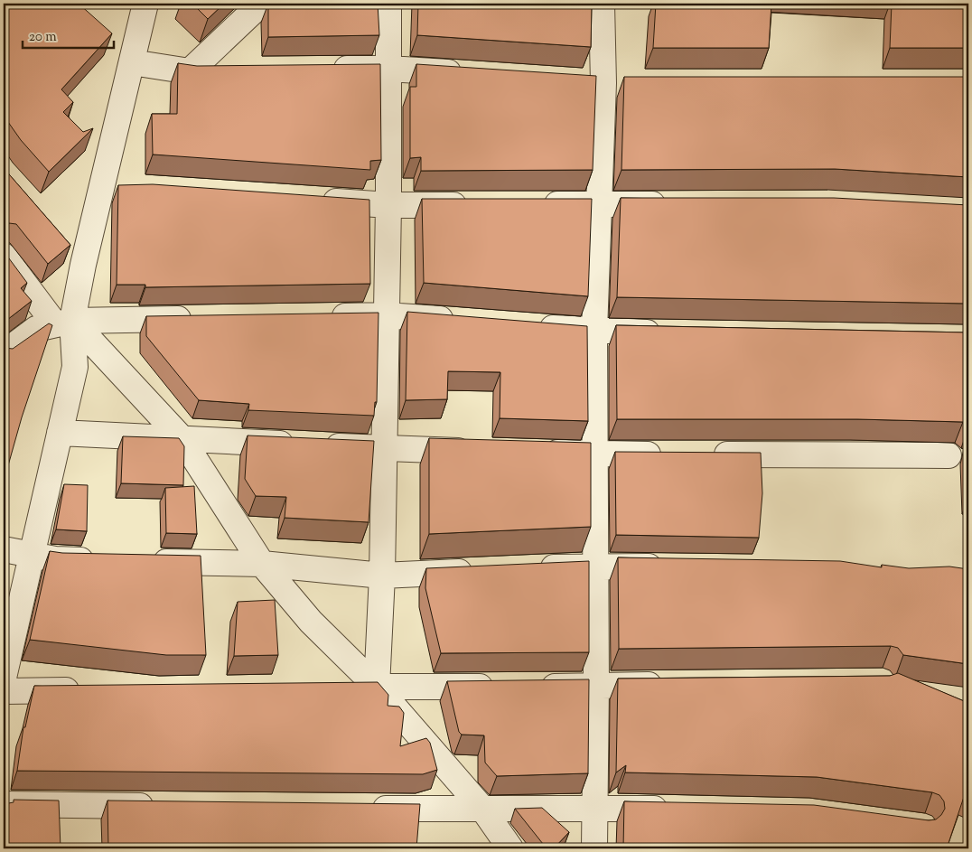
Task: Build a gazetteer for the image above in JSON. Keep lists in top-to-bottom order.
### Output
{
  "scale_bar": "20 m"
}
